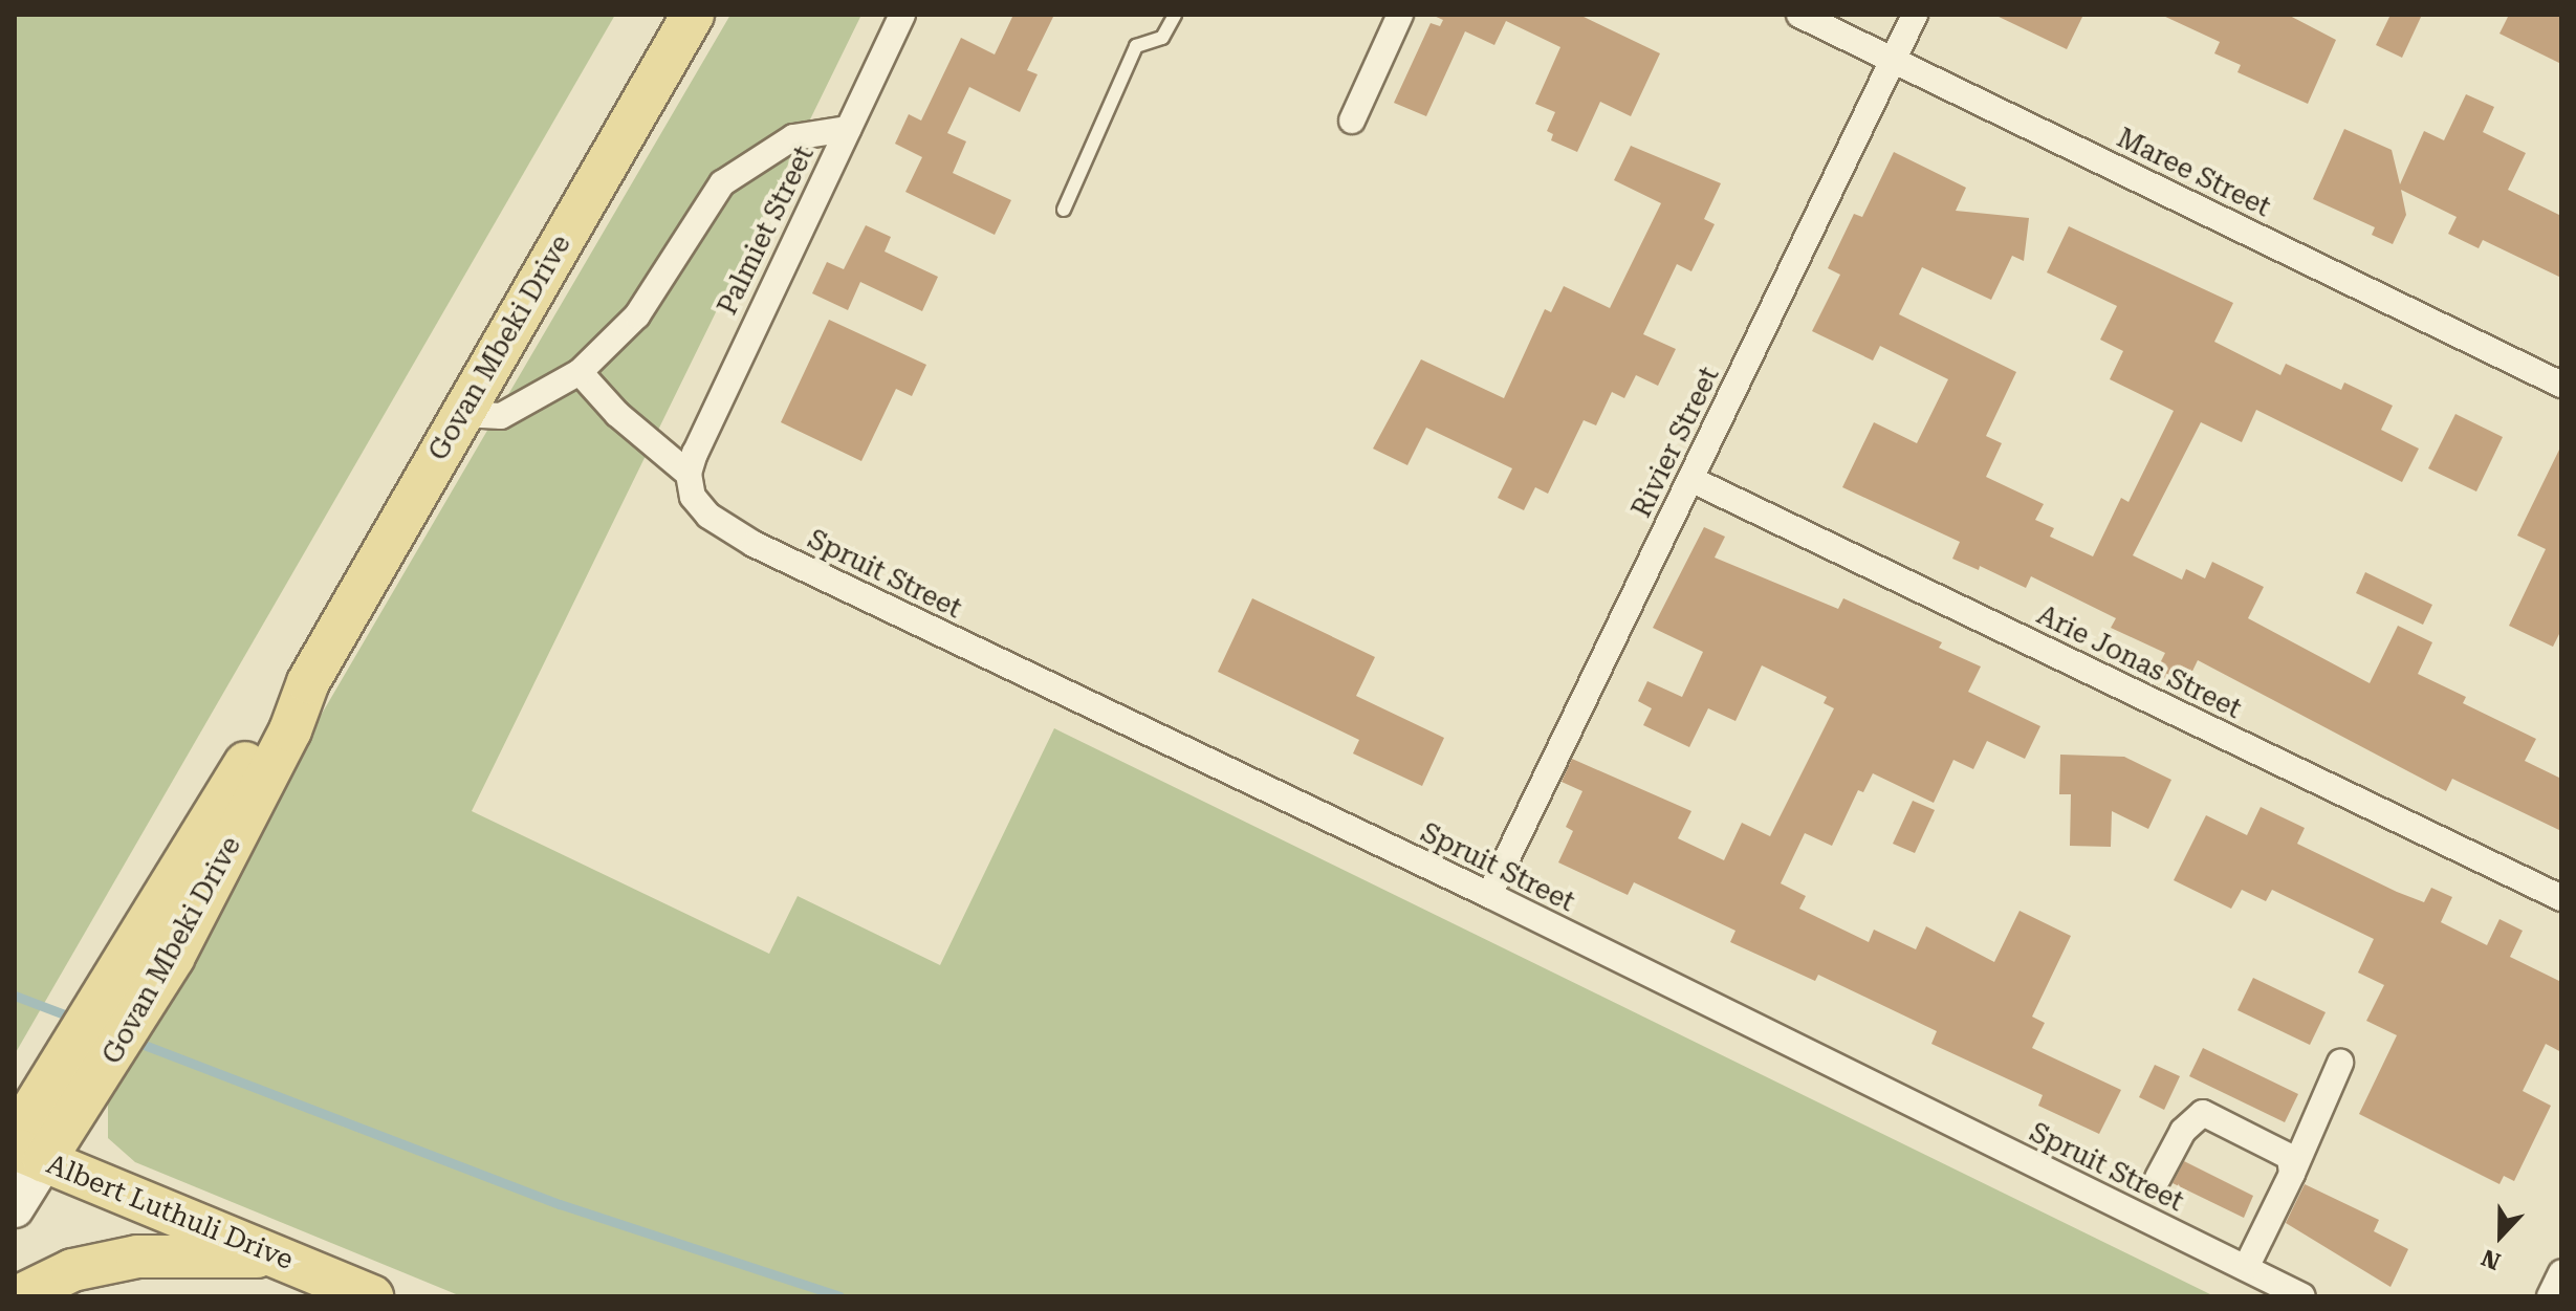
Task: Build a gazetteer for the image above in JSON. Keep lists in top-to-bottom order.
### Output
{
  "streets": {
    "main road": ["Govan Mbeki Drive", "Albert Luthuli Drive"],
    "street": [
      "Maree Street",
      "Palmiet Street",
      "Rivier Street",
      "Spruit Street",
      "Arie Jonas Street"
    ]
  },
  "crossings": [
    ["Maree Street", "Rivier Street"],
    ["Palmiet Street", "Spruit Street"],
    ["Govan Mbeki Drive", "Albert Luthuli Drive"],
    ["Rivier Street", "Spruit Street"],
    ["Rivier Street", "Arie Jonas Street"]
  ],
  "north": "bottom"
}
